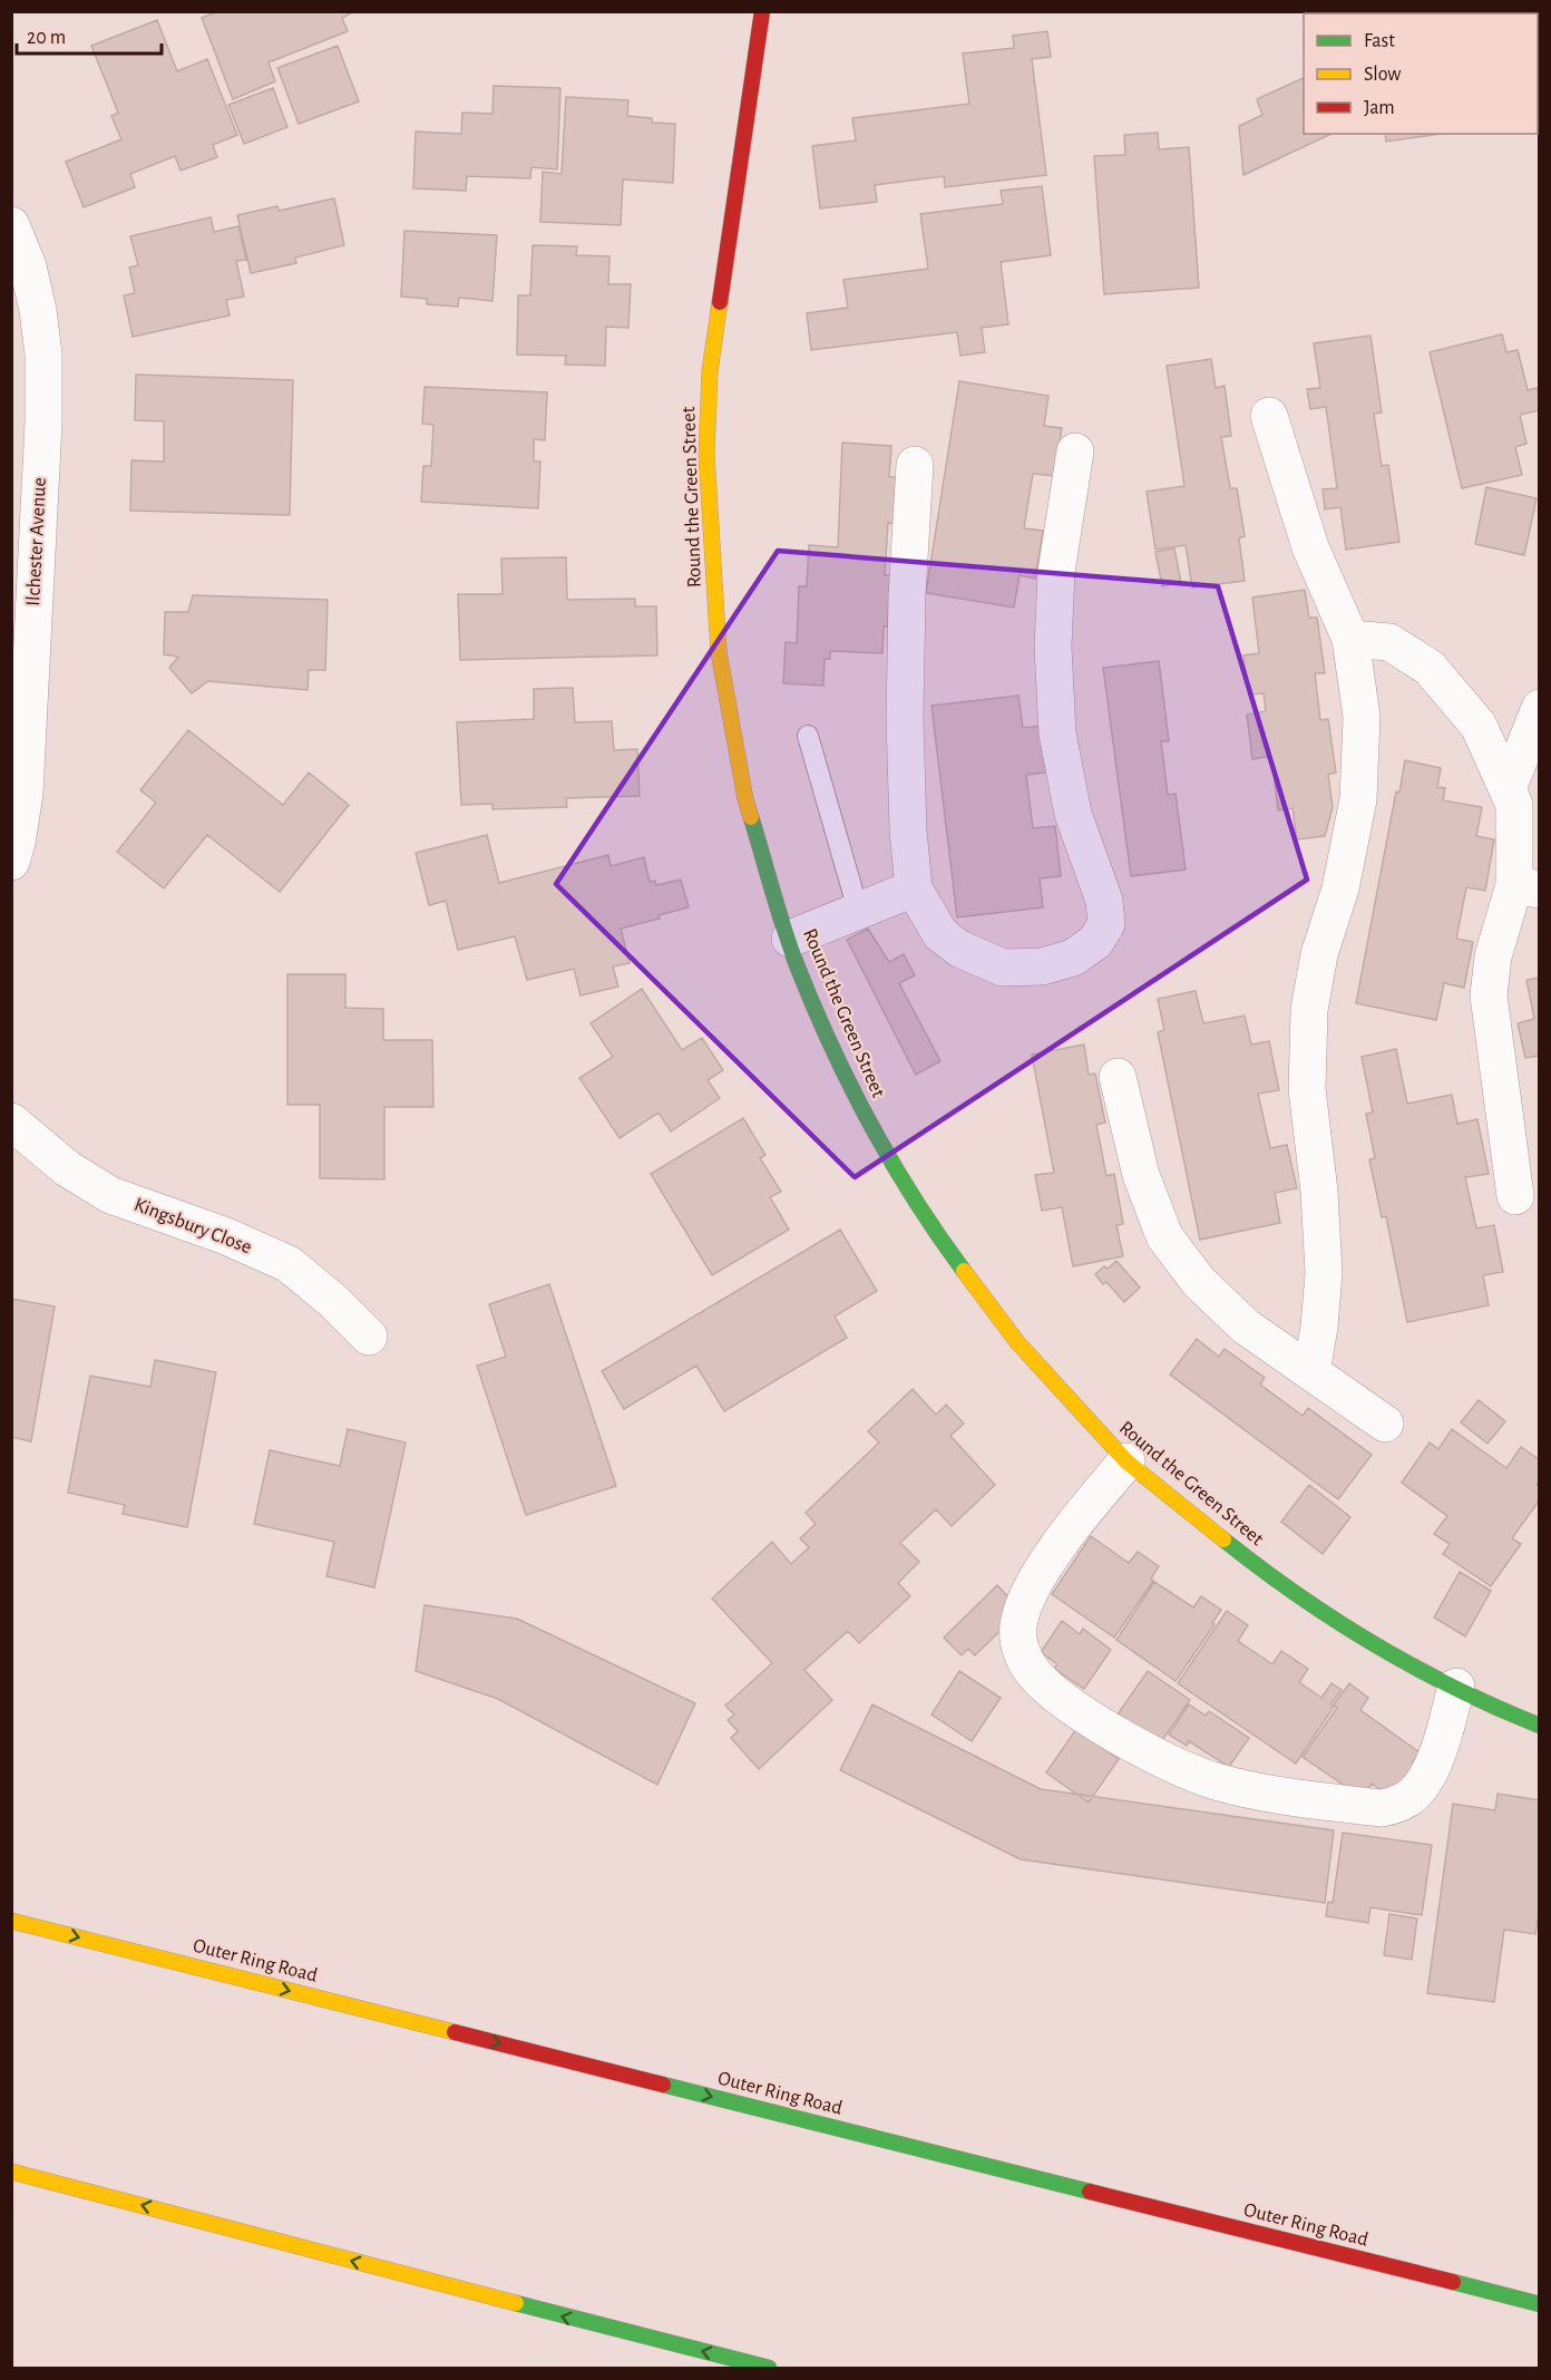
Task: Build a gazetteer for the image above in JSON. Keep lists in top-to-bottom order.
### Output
{
  "streets": {
    "main road": ["Round the Green Street", "Outer Ring Road"],
    "street": ["Ilchester Avenue", "Kingsbury Close"]
  },
  "one_way": ["Outer Ring Road"],
  "legend": ["Fast", "Slow", "Jam"],
  "scale_bar": "20 m"
}
